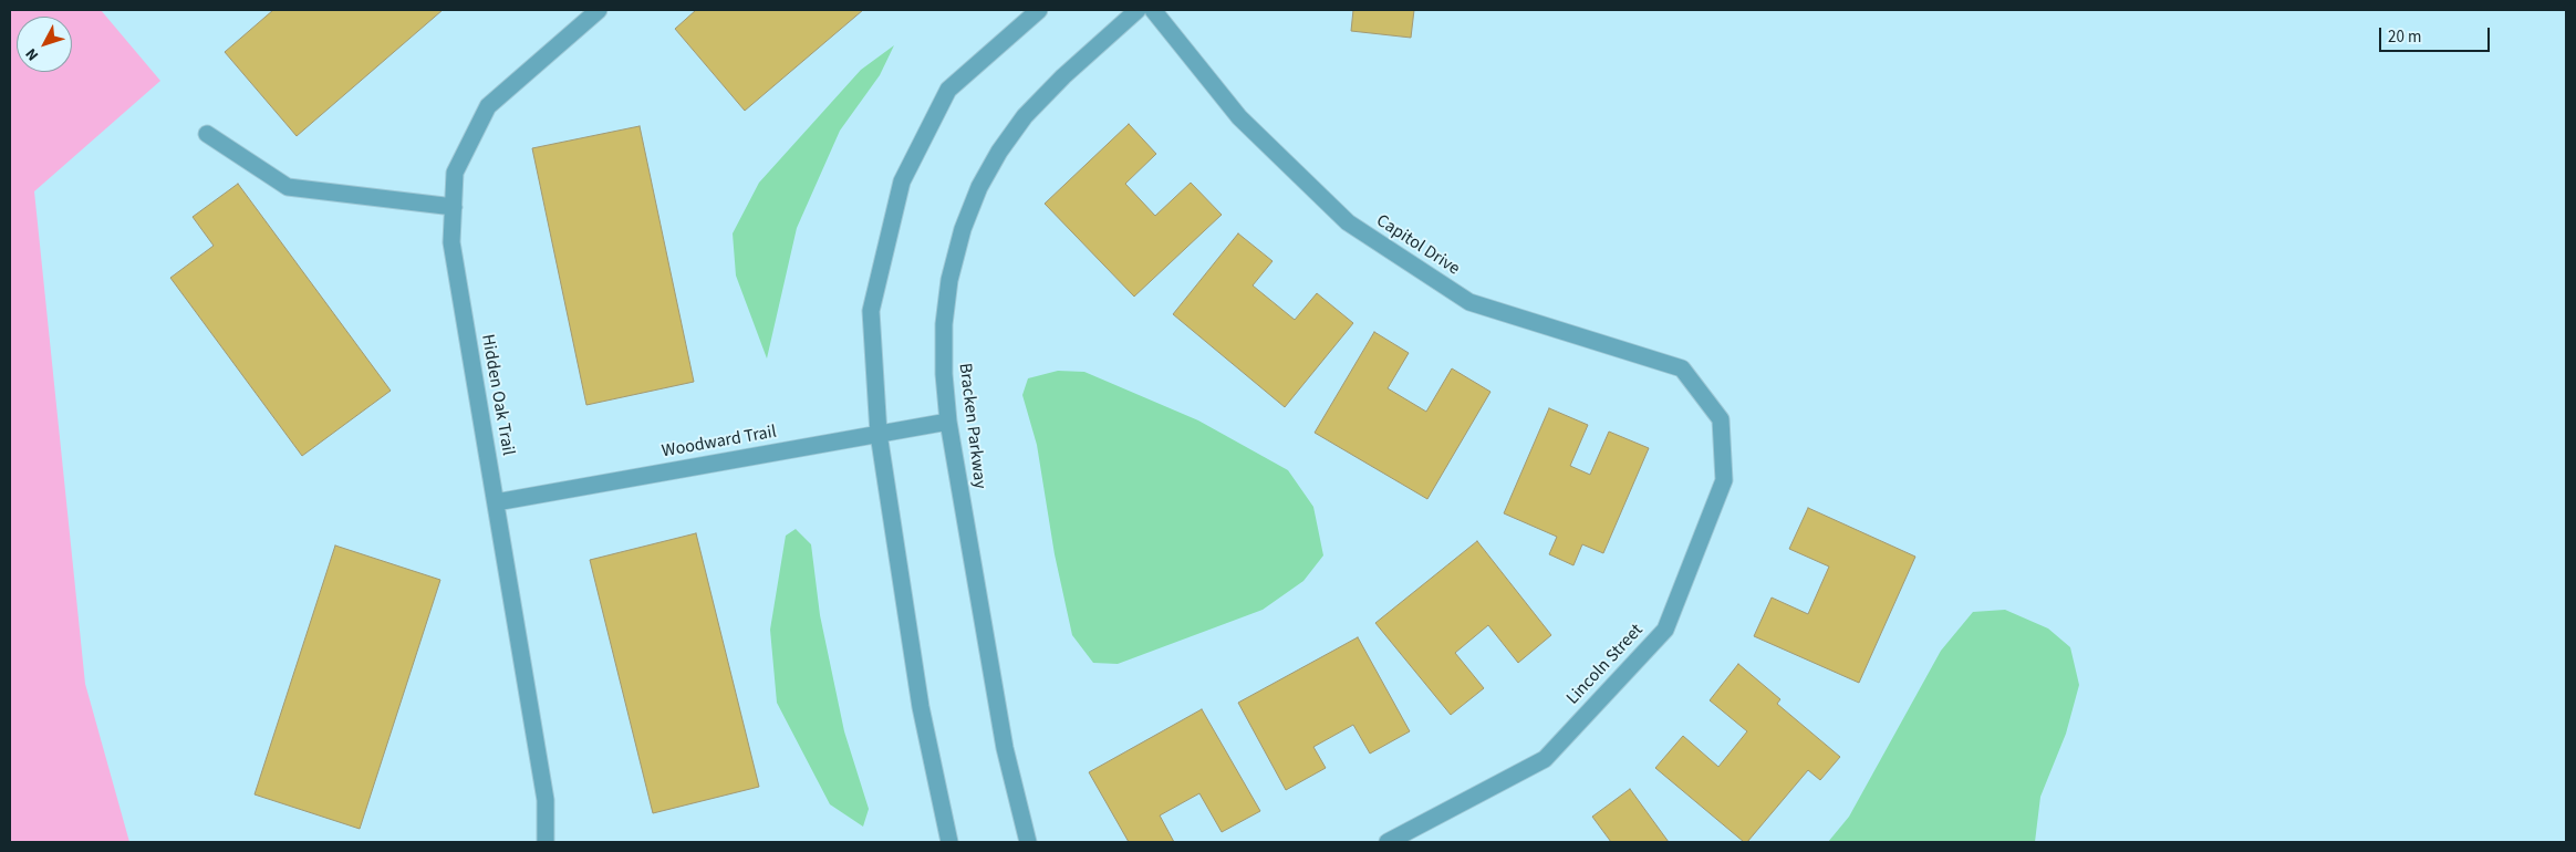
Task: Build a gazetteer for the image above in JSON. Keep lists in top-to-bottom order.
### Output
{
  "streets": {
    "street": [
      "Capitol Drive",
      "Hidden Oak Trail",
      "Bracken Parkway",
      "Woodward Trail",
      "Lincoln Street"
    ]
  },
  "crossings": [
    ["Capitol Drive", "Lincoln Street"],
    ["Hidden Oak Trail", "Woodward Trail"],
    ["Bracken Parkway", "Woodward Trail"]
  ],
  "scale_bar": "20 m",
  "north": "bottom left"
}
